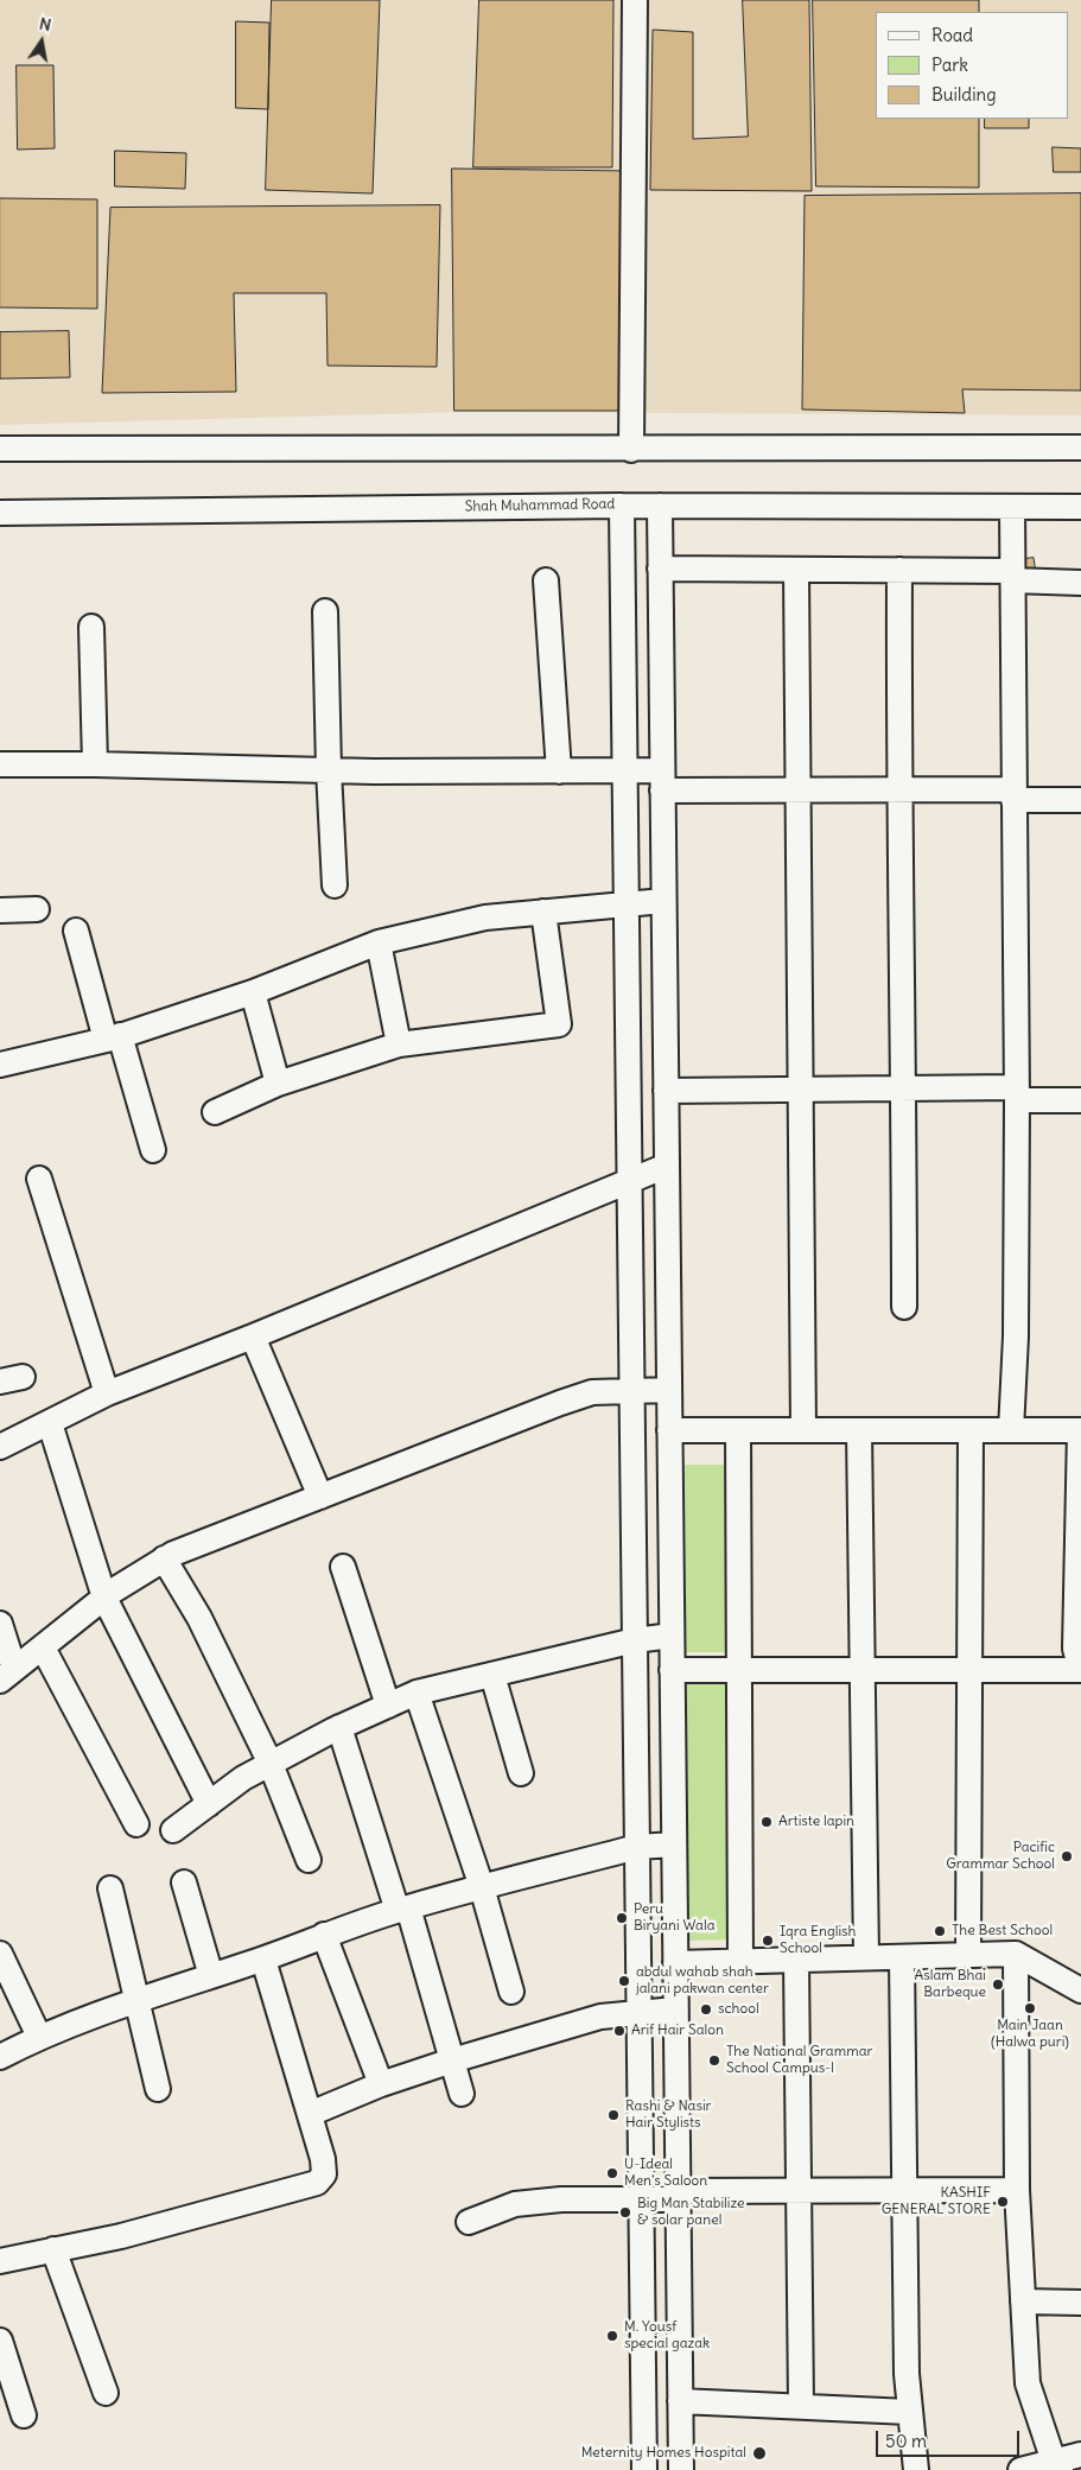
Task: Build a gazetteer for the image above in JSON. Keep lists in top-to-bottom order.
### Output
{
  "streets": {
    "street": ["Shah Muhammad Road"]
  },
  "places": [
    "Artiste lapin",
    "Pacific Grammar School",
    "Peru Biryani Wala",
    "The Best School",
    "Iqra English School",
    "abdul wahab shah jalani pakwan center",
    "Aslam Bhai Barbeque",
    "Main Jaan (Halwa puri)",
    "school",
    "Arif Hair Salon",
    "The National Grammar School Campus-l",
    "Rashi & Nasir Hair Stylists",
    "U-Ideal Men's Saloon",
    "KASHIF GENERAL STORE",
    "Big Man Stabilize & solar panel",
    "M. Yousf special gazak",
    "Meternity Homes Hospital"
  ],
  "legend": ["Road", "Park", "Building"],
  "scale_bar": "50 m",
  "north": "top"
}
